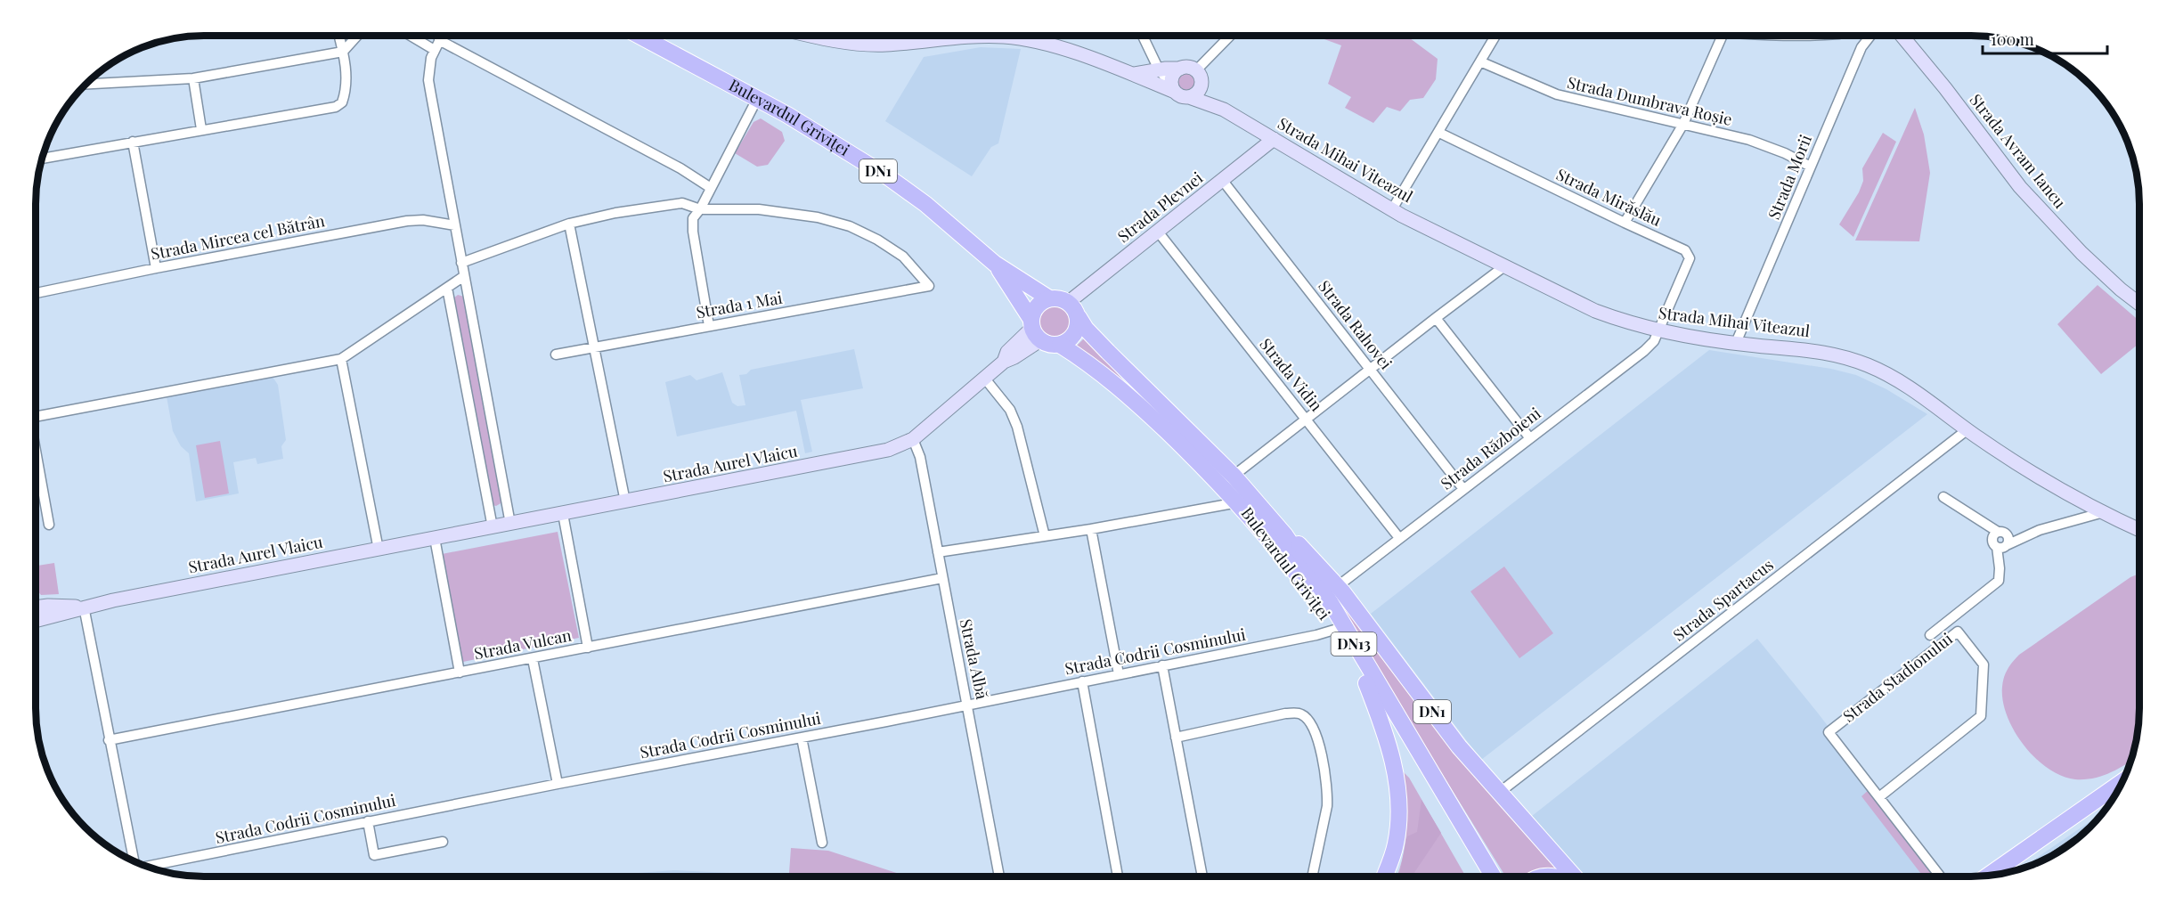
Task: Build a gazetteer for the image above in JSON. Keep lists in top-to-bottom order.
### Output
{
  "streets": {
    "main road": ["Bulevardul Griviței", "DN1", "DN13"],
    "street": [
      "Strada Dumbrava Roșie",
      "Strada Avram Iancu",
      "Strada Mihai Viteazul",
      "Strada Morii",
      "Strada Mirăslău",
      "Strada Plevnei",
      "Strada Mircea cel Bătrân",
      "Strada 1 Mai",
      "Strada Rahovei",
      "Strada Vidin",
      "Strada Războieni",
      "Strada Aurel Vlaicu",
      "Strada Spartacus",
      "Strada Vulcan",
      "Strada Codrii Cosminului",
      "Strada Albă",
      "Strada Stadionului"
    ]
  },
  "crossings": [
    ["Strada Dumbrava Roșie", "Strada Morii"],
    ["Bulevardul Griviței", "DN1"],
    ["Bulevardul Griviței", "Strada Plevnei"],
    ["Bulevardul Griviței", "Strada Războieni"],
    ["Bulevardul Griviței", "Strada Aurel Vlaicu"],
    ["Bulevardul Griviței", "Strada Spartacus"],
    ["Bulevardul Griviței", "Strada Codrii Cosminului"],
    ["Strada Mihai Viteazul", "Strada Morii"],
    ["Strada Mihai Viteazul", "Strada Mirăslău"],
    ["Strada Mihai Viteazul", "Strada Plevnei"],
    ["Strada Mihai Viteazul", "Strada Războieni"],
    ["Strada Mihai Viteazul", "Strada Spartacus"],
    ["DN1", "Strada Plevnei"],
    ["DN1", "Strada Aurel Vlaicu"],
    ["Strada Mirăslău", "Strada Războieni"],
    ["Strada Plevnei", "Strada Rahovei"],
    ["Strada Plevnei", "Strada Vidin"],
    ["Strada Plevnei", "Strada Aurel Vlaicu"],
    ["Strada Rahovei", "Strada Războieni"],
    ["Strada Vidin", "Strada Războieni"],
    ["Strada Aurel Vlaicu", "Strada Albă"],
    ["Strada Vulcan", "Strada Albă"],
    ["Strada Codrii Cosminului", "Strada Albă"]
  ],
  "scale_bar": "100 m"
}
